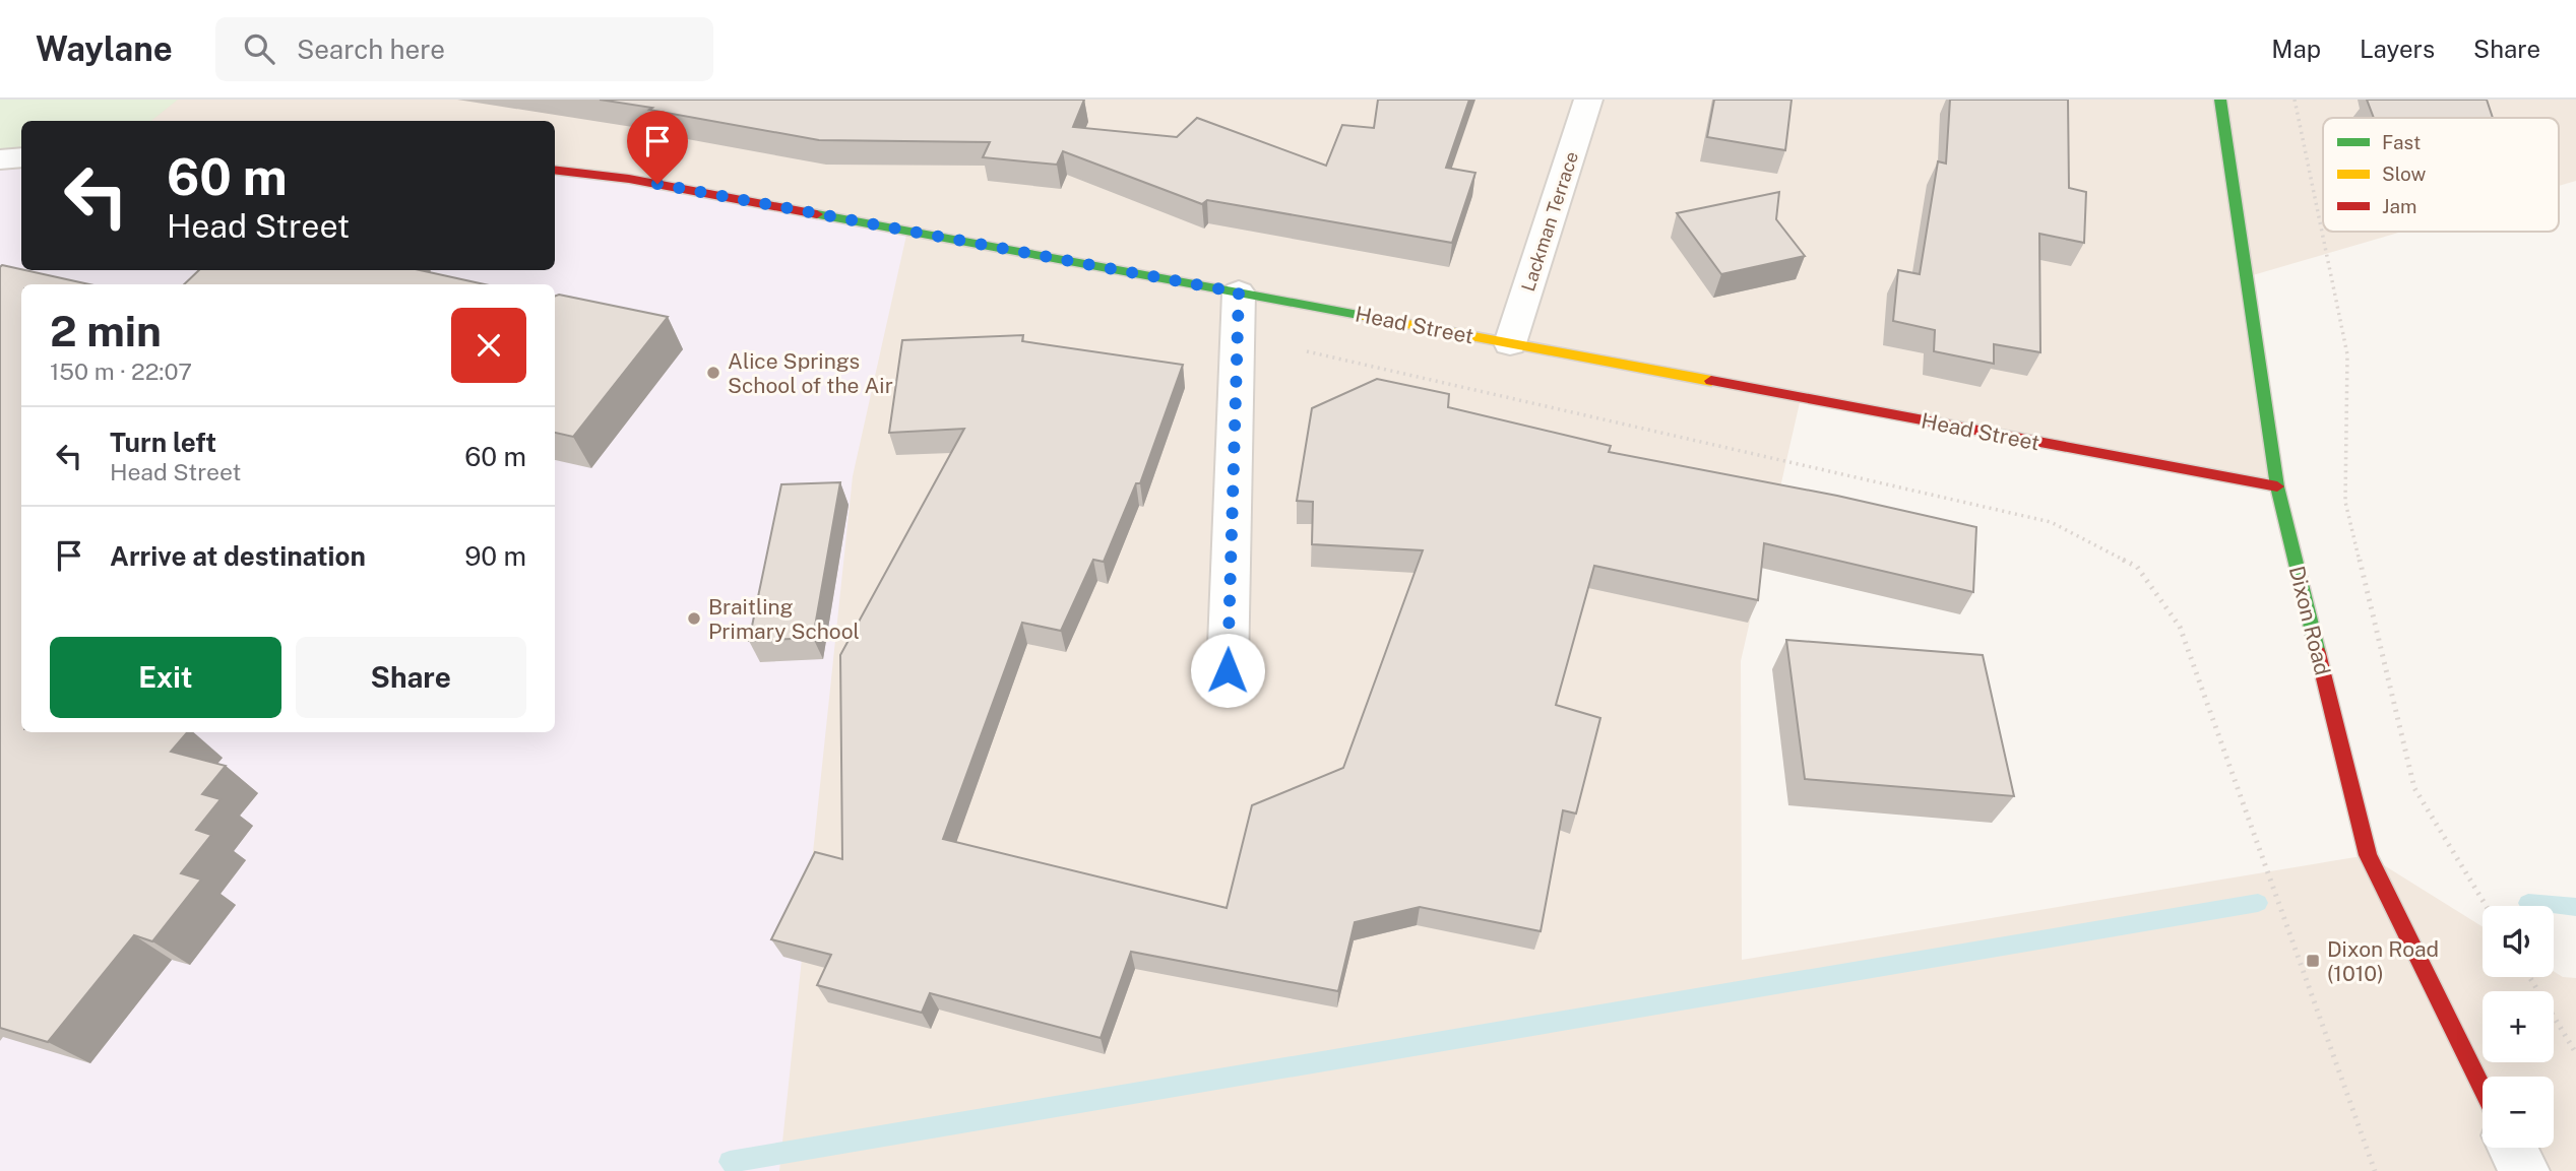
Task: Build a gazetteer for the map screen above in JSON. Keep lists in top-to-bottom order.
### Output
{
  "streets": {
    "street": ["Lackman Terrace", "Head Street", "Dixon Road"]
  },
  "crossings": [
    ["Lackman Terrace", "Head Street"],
    ["Head Street", "Dixon Road"]
  ],
  "places": {
    "other": ["Alice Springs School of the Air", "Braitling Primary School"],
    "transit": ["Dixon Road (1010)"]
  },
  "legend": ["Fast", "Slow", "Jam"],
  "page": {
    "header": "Waylane",
    "search": "Search here",
    "nav": ["Map", "Layers", "Share"],
    "turn": ["60 m", "Head Street"],
    "heading": ["2 min", "150 m · 22:07"],
    "list": [
      {
        "name": "Turn left",
        "note": "Head Street",
        "value": "60 m"
      },
      {
        "name": "Arrive at destination",
        "value": "90 m"
      }
    ],
    "buttons": ["Exit", "Share"],
    "map_buttons": ["+", "−"]
  }
}
